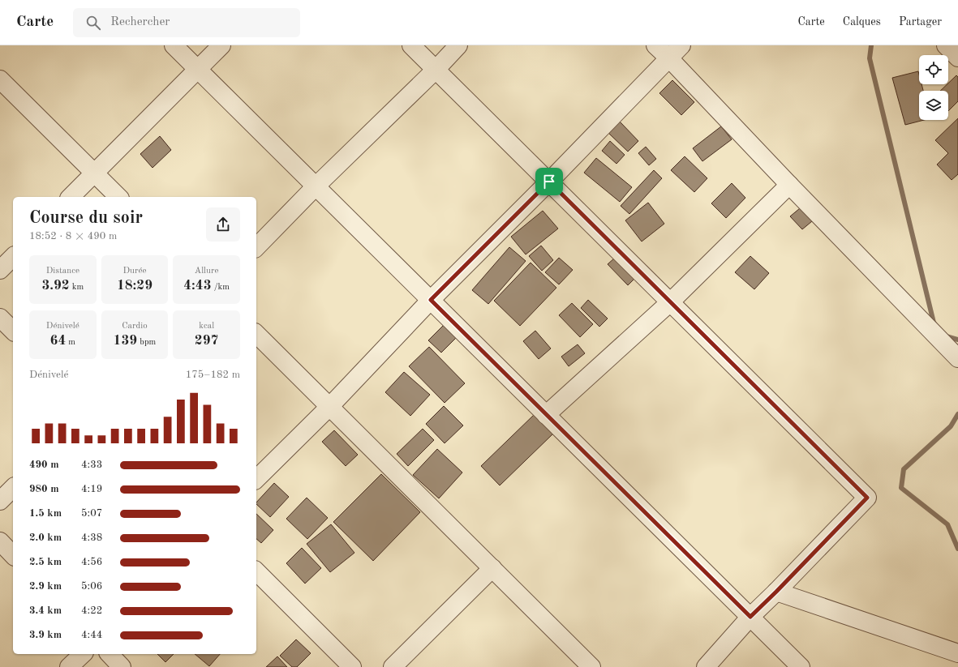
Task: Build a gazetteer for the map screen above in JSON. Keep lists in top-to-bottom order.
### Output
{
  "page": {
    "header": "Carte",
    "search": "Rechercher",
    "nav": ["Carte", "Calques", "Partager"],
    "heading": ["Course du soir", "18:52 · 8 × 490 m"],
    "stats": [
      ["Distance", "3.92 km"],
      ["Durée", "18:29"],
      ["Allure", "4:43 /km"],
      ["Dénivelé", "64 m"],
      ["Cardio", "139 bpm"],
      ["kcal", "297"]
    ],
    "chart": ["Dénivelé", "175–182 m"],
    "list": [
      {
        "name": "490 m",
        "note": "4:33"
      },
      {
        "name": "980 m",
        "note": "4:19"
      },
      {
        "name": "1.5 km",
        "note": "5:07"
      },
      {
        "name": "2.0 km",
        "note": "4:38"
      },
      {
        "name": "2.5 km",
        "note": "4:56"
      },
      {
        "name": "2.9 km",
        "note": "5:06"
      },
      {
        "name": "3.4 km",
        "note": "4:22"
      },
      {
        "name": "3.9 km",
        "note": "4:44"
      }
    ]
  }
}
